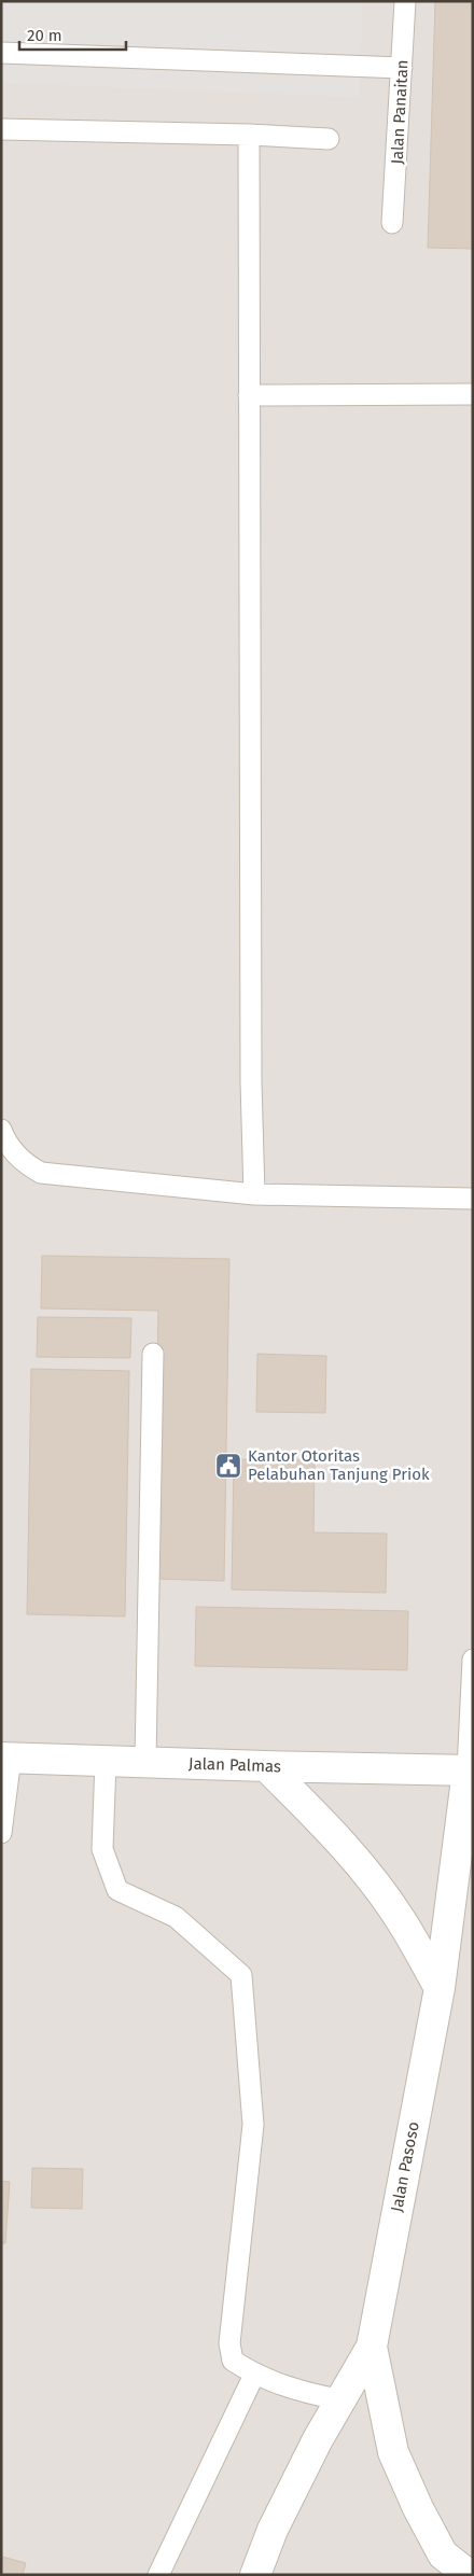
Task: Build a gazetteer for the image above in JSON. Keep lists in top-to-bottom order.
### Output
{
  "streets": {
    "street": ["Jalan Palmas", "Jalan Pasoso"],
    "lane": ["Jalan Panaitan"]
  },
  "crossings": [
    ["Jalan Palmas", "Jalan Pasoso"]
  ],
  "places": {
    "public building": ["Kantor Otoritas Pelabuhan Tanjung Priok"]
  },
  "scale_bar": "20 m"
}
